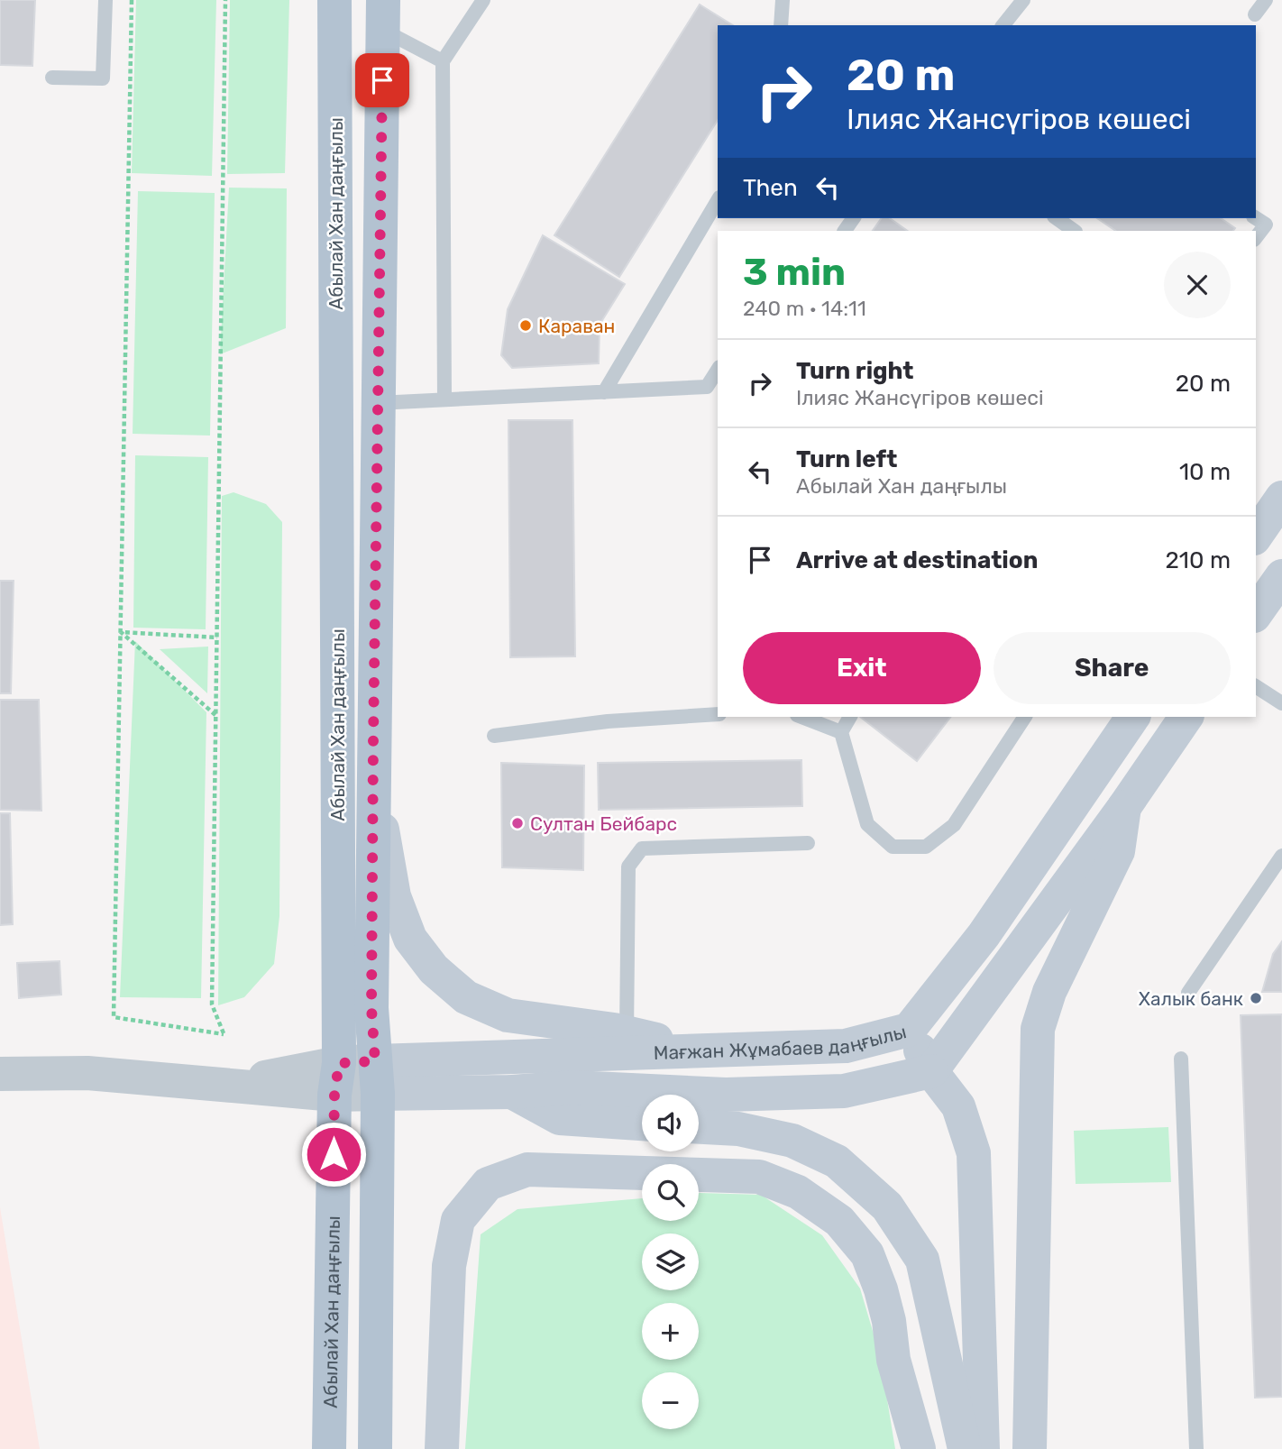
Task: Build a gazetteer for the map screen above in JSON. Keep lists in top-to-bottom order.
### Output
{
  "streets": {
    "main road": ["Абылай Хан даңғылы", "Мағжан Жұмабаев даңғылы"]
  },
  "crossings": [
    ["Абылай Хан даңғылы", "Мағжан Жұмабаев даңғылы"]
  ],
  "places": ["Караван", "Султан Бейбарс", "Халык банк"],
  "page": {
    "turn": ["20 m", "Ілияс Жансүгіров көшесі"],
    "then": "Then",
    "heading": ["3 min", "240 m · 14:11"],
    "list": [
      {
        "name": "Turn right",
        "note": "Ілияс Жансүгіров көшесі",
        "value": "20 m"
      },
      {
        "name": "Turn left",
        "note": "Абылай Хан даңғылы",
        "value": "10 m"
      },
      {
        "name": "Arrive at destination",
        "value": "210 m"
      }
    ],
    "buttons": ["Exit", "Share"],
    "map_buttons": ["+", "−"]
  }
}
